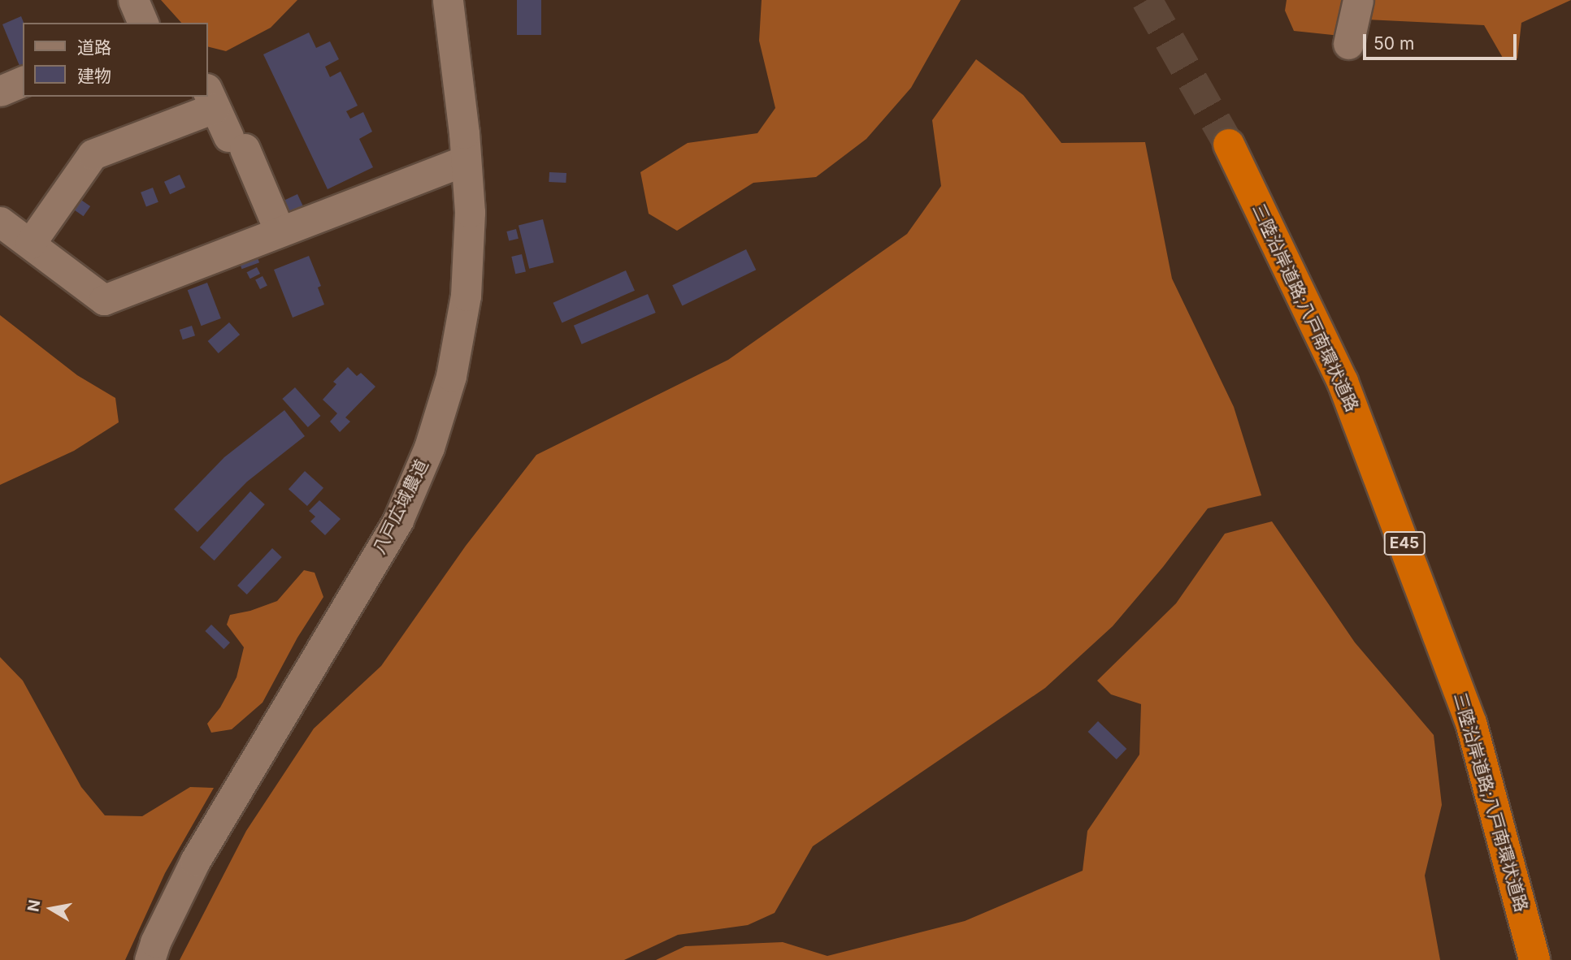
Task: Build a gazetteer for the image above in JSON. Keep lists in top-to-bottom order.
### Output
{
  "streets": {
    "highway": ["三陸沿岸道路;八戸南環状道路", "E45"],
    "street": ["八戸広域農道"]
  },
  "legend": ["道路", "建物"],
  "scale_bar": "50 m",
  "north": "left"
}
